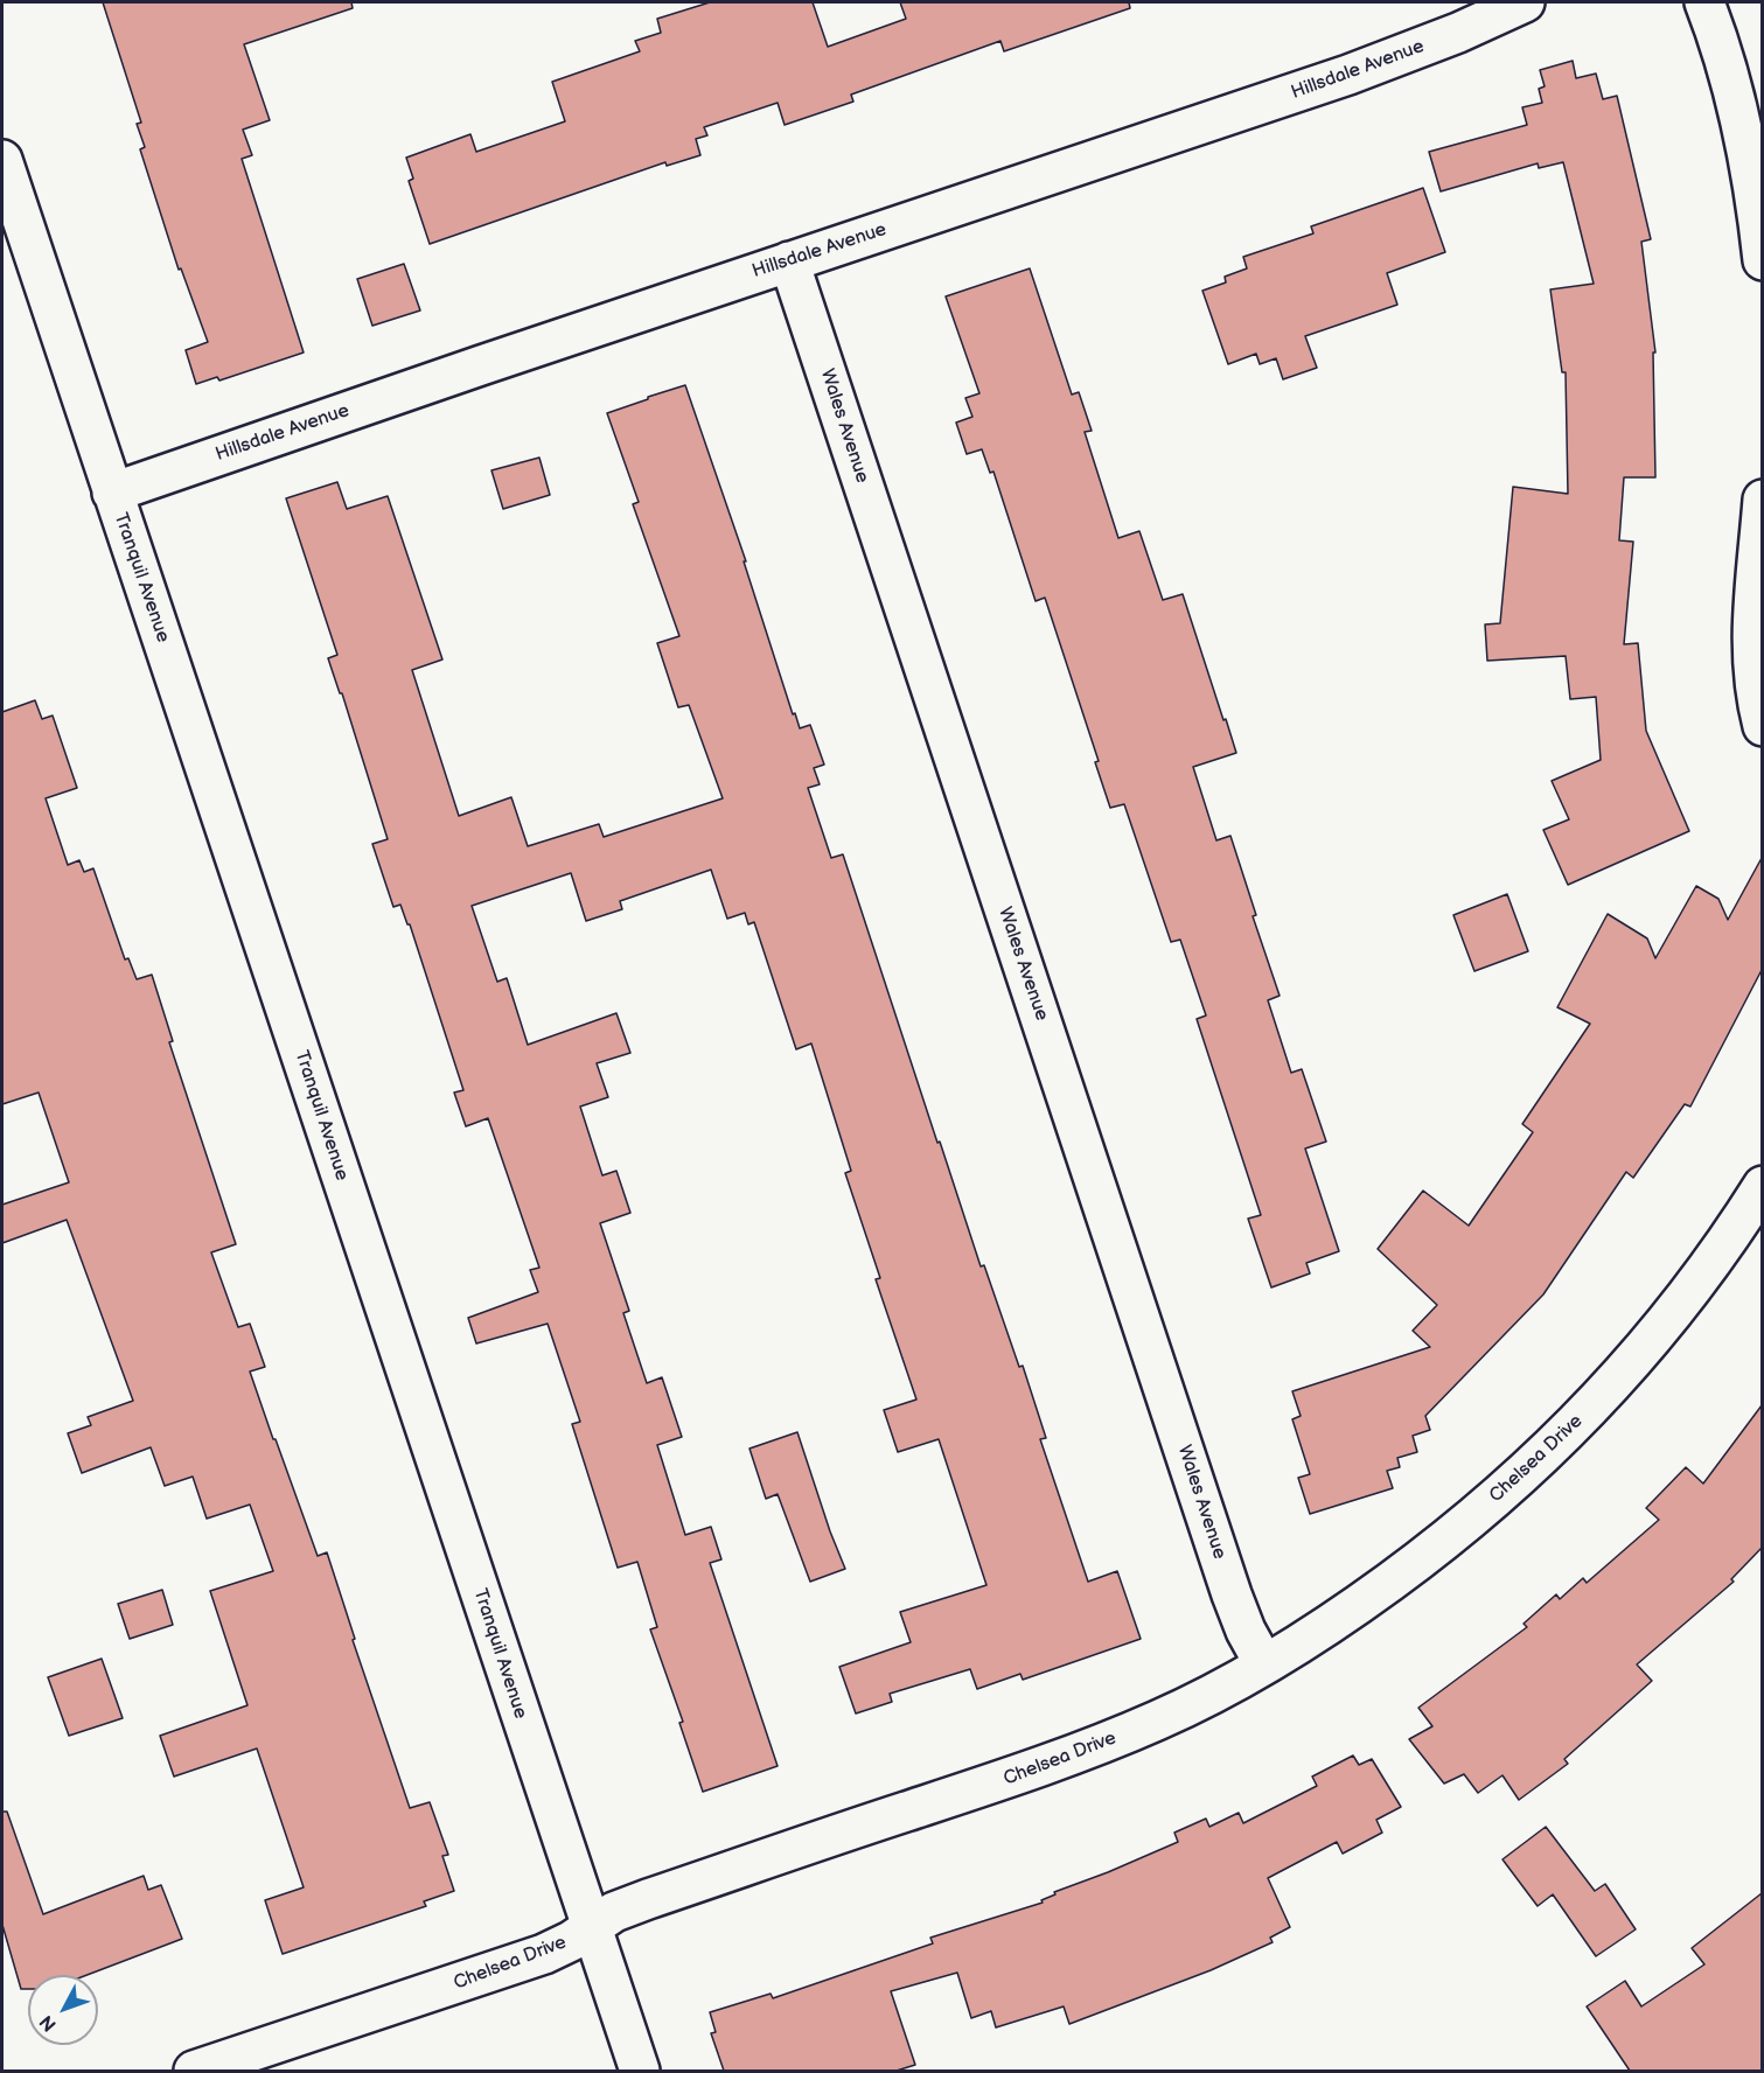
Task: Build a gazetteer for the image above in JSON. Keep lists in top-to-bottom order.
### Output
{
  "streets": {
    "street": [
      "Hillsdale Avenue",
      "Wales Avenue",
      "Tranquil Avenue",
      "Chelsea Drive"
    ]
  },
  "crossings": [
    ["Hillsdale Avenue", "Wales Avenue"],
    ["Hillsdale Avenue", "Tranquil Avenue"],
    ["Wales Avenue", "Chelsea Drive"],
    ["Tranquil Avenue", "Chelsea Drive"]
  ],
  "north": "bottom left"
}
